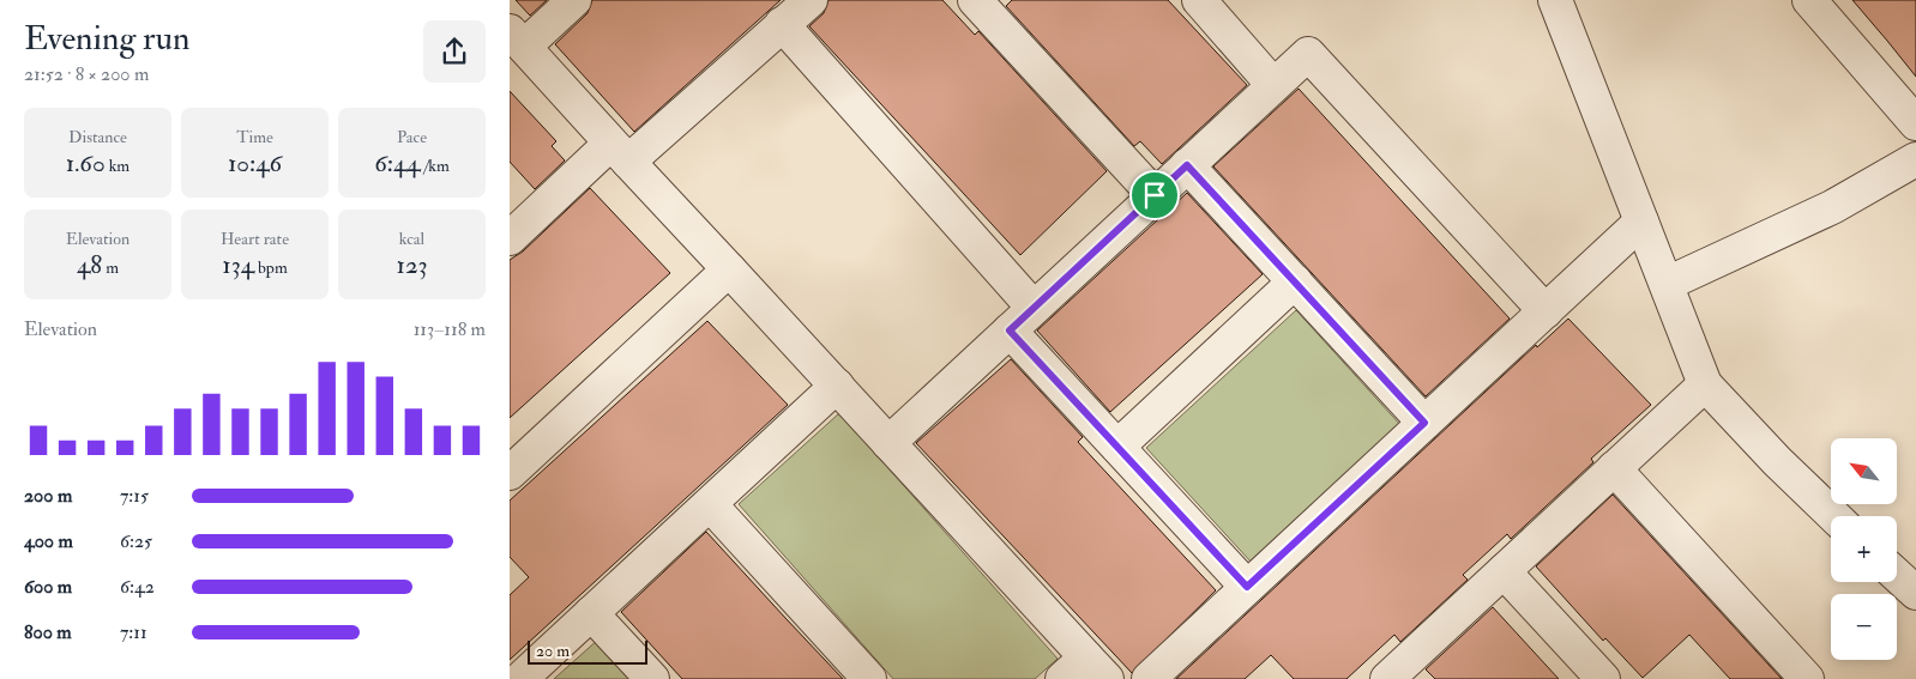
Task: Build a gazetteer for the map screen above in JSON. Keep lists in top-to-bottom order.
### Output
{
  "scale_bar": "20 m",
  "north": "top left",
  "page": {
    "heading": ["Evening run", "21:52 · 8 × 200 m"],
    "stats": [
      ["Distance", "1.60 km"],
      ["Time", "10:46"],
      ["Pace", "6:44 /km"],
      ["Elevation", "48 m"],
      ["Heart rate", "134 bpm"],
      ["kcal", "123"]
    ],
    "chart": ["Elevation", "113–118 m"],
    "map_buttons": ["+", "−"],
    "list": [
      {
        "name": "200 m",
        "note": "7:15"
      },
      {
        "name": "400 m",
        "note": "6:25"
      },
      {
        "name": "600 m",
        "note": "6:42"
      },
      {
        "name": "800 m",
        "note": "7:11"
      }
    ],
    "scale": "20 m"
  }
}
